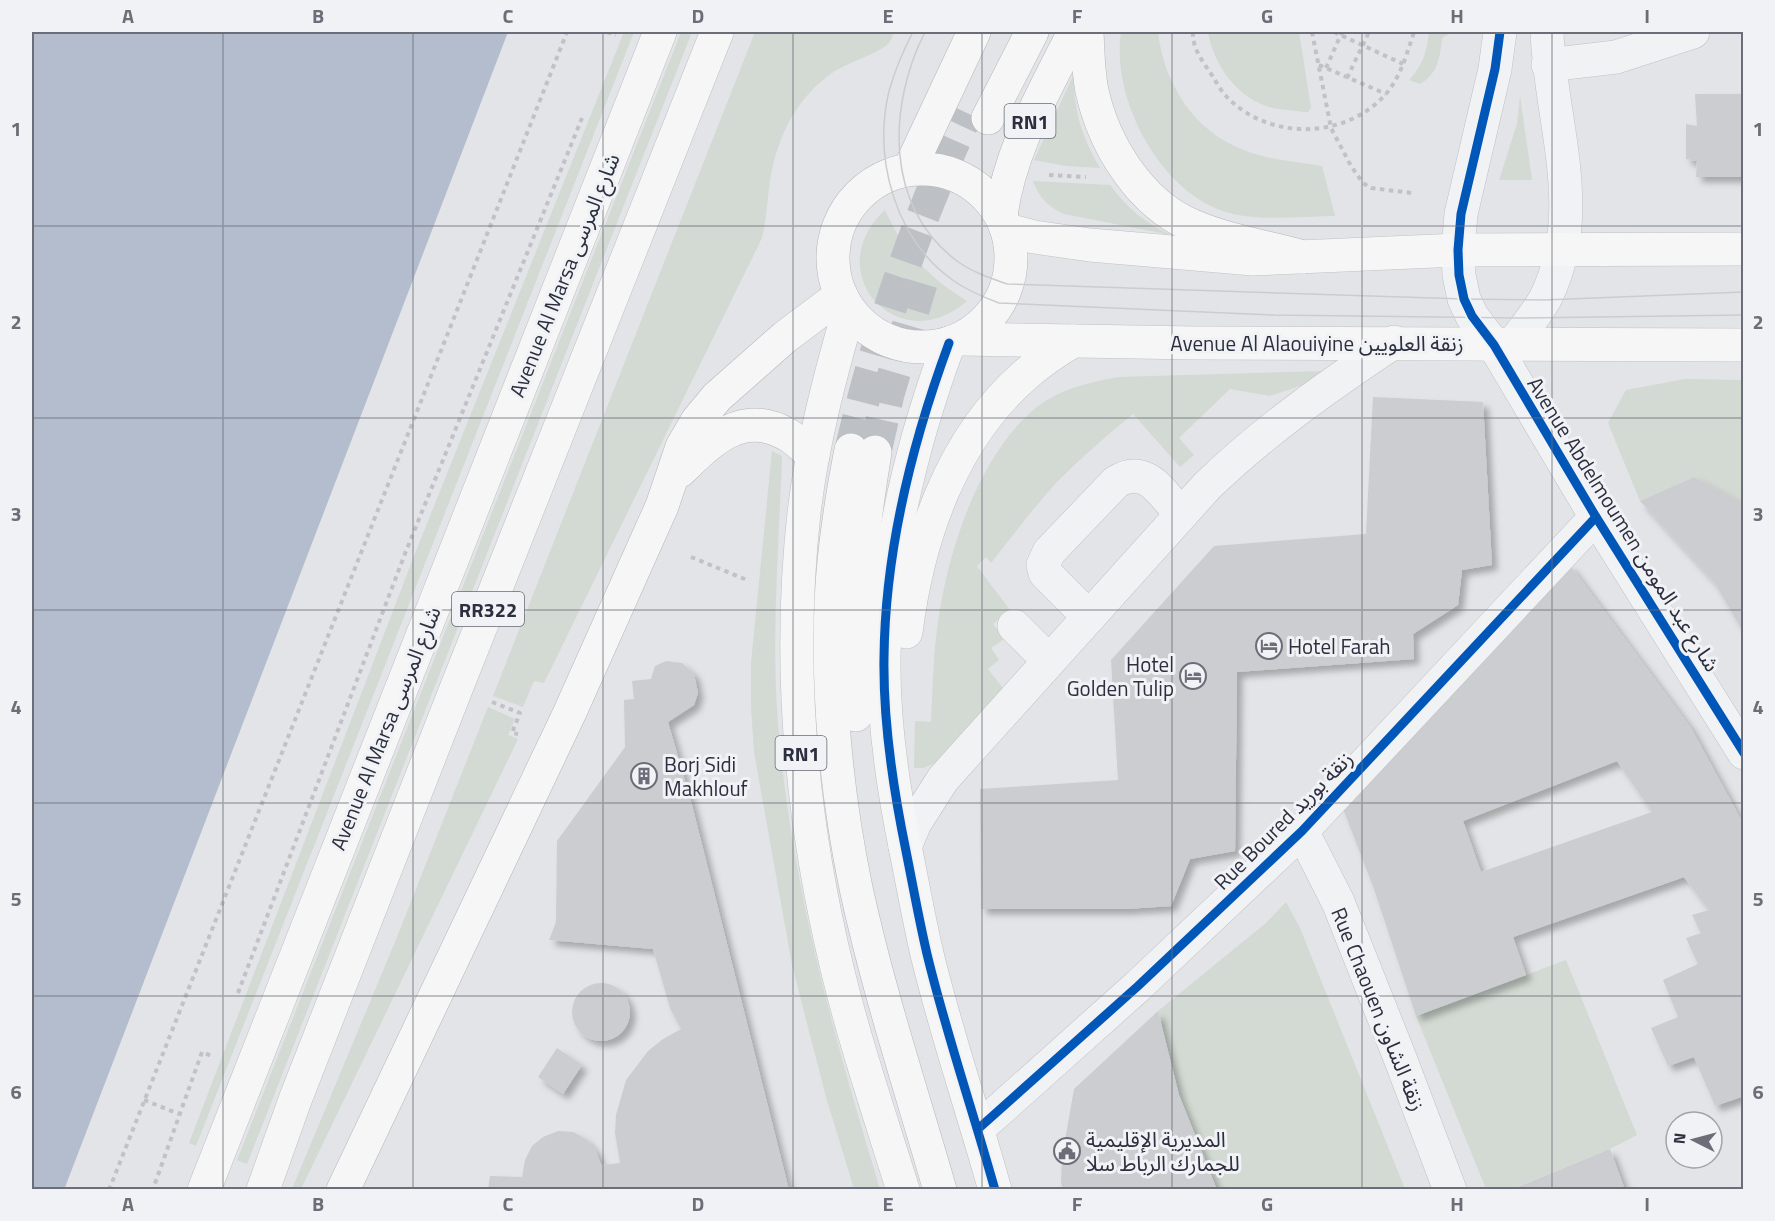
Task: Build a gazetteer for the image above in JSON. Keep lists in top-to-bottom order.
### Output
{
  "streets": {
    "main road": [
      "RN1",
      "Avenue Al Marsa شارع المرسى",
      "Avenue Al Alaouiyine زنقة العلويين",
      "RR322"
    ],
    "street": ["Avenue Abdelmoumen شارع عبد المومن", "Rue Boured زنقة بوريد", "Rue Chaouen زنقة الشاون"]
  },
  "crossings": [
    ["RN1", "Avenue Al Alaouiyine زنقة العلويين"],
    ["Avenue Al Alaouiyine زنقة العلويين", "Avenue Abdelmoumen شارع عبد المومن"],
    ["Avenue Abdelmoumen شارع عبد المومن", "Rue Boured زنقة بوريد"],
    ["Rue Boured زنقة بوريد", "Rue Chaouen زنقة الشاون"]
  ],
  "places": {
    "hotel": ["Hotel Farah", "Hotel Golden Tulip"],
    "building": ["Borj Sidi Makhlouf"],
    "public building": ["المديرية الإقليمية للجمارك الرباط سلا"]
  },
  "north": "left",
  "grid": {
    "columns": [
      "A",
      "B",
      "C",
      "D",
      "E",
      "F",
      "G",
      "H",
      "I"
    ],
    "rows": [
      "1",
      "2",
      "3",
      "4",
      "5",
      "6"
    ]
  }
}
